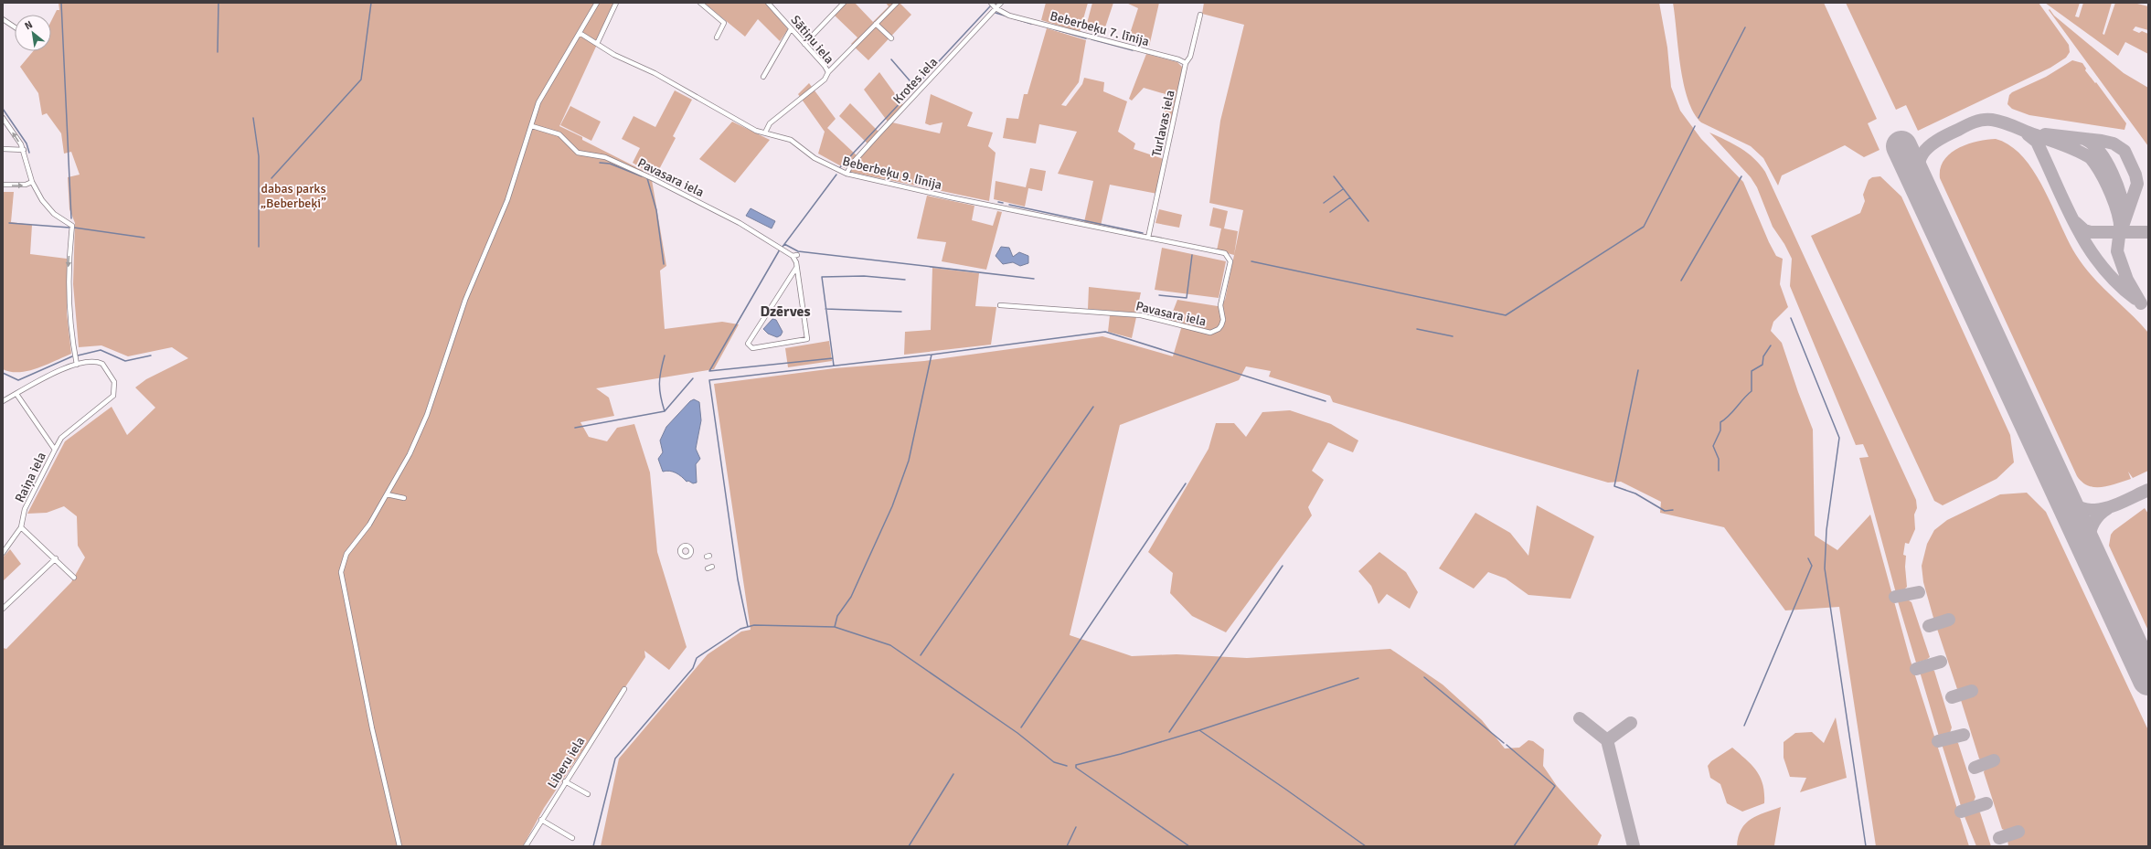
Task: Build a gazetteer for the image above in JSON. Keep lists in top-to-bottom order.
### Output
{
  "streets": {
    "street": [
      "Beberbeķu 7. līnija",
      "Sātiņu iela",
      "Krotes iela",
      "Turlavas iela",
      "Beberbeķu 9. līnija",
      "Pavasara iela",
      "Raiņa iela",
      "Liberu iela"
    ]
  },
  "crossings": [
    ["Beberbeķu 7. līnija", "Krotes iela"],
    ["Beberbeķu 7. līnija", "Turlavas iela"],
    ["Sātiņu iela", "Beberbeķu 9. līnija"],
    ["Krotes iela", "Beberbeķu 9. līnija"],
    ["Turlavas iela", "Beberbeķu 9. līnija"],
    ["Beberbeķu 9. līnija", "Pavasara iela"]
  ],
  "districts": ["Dzērves"],
  "parks": ["dabas parks „Beberbeķi”"],
  "north": "top left"
}
